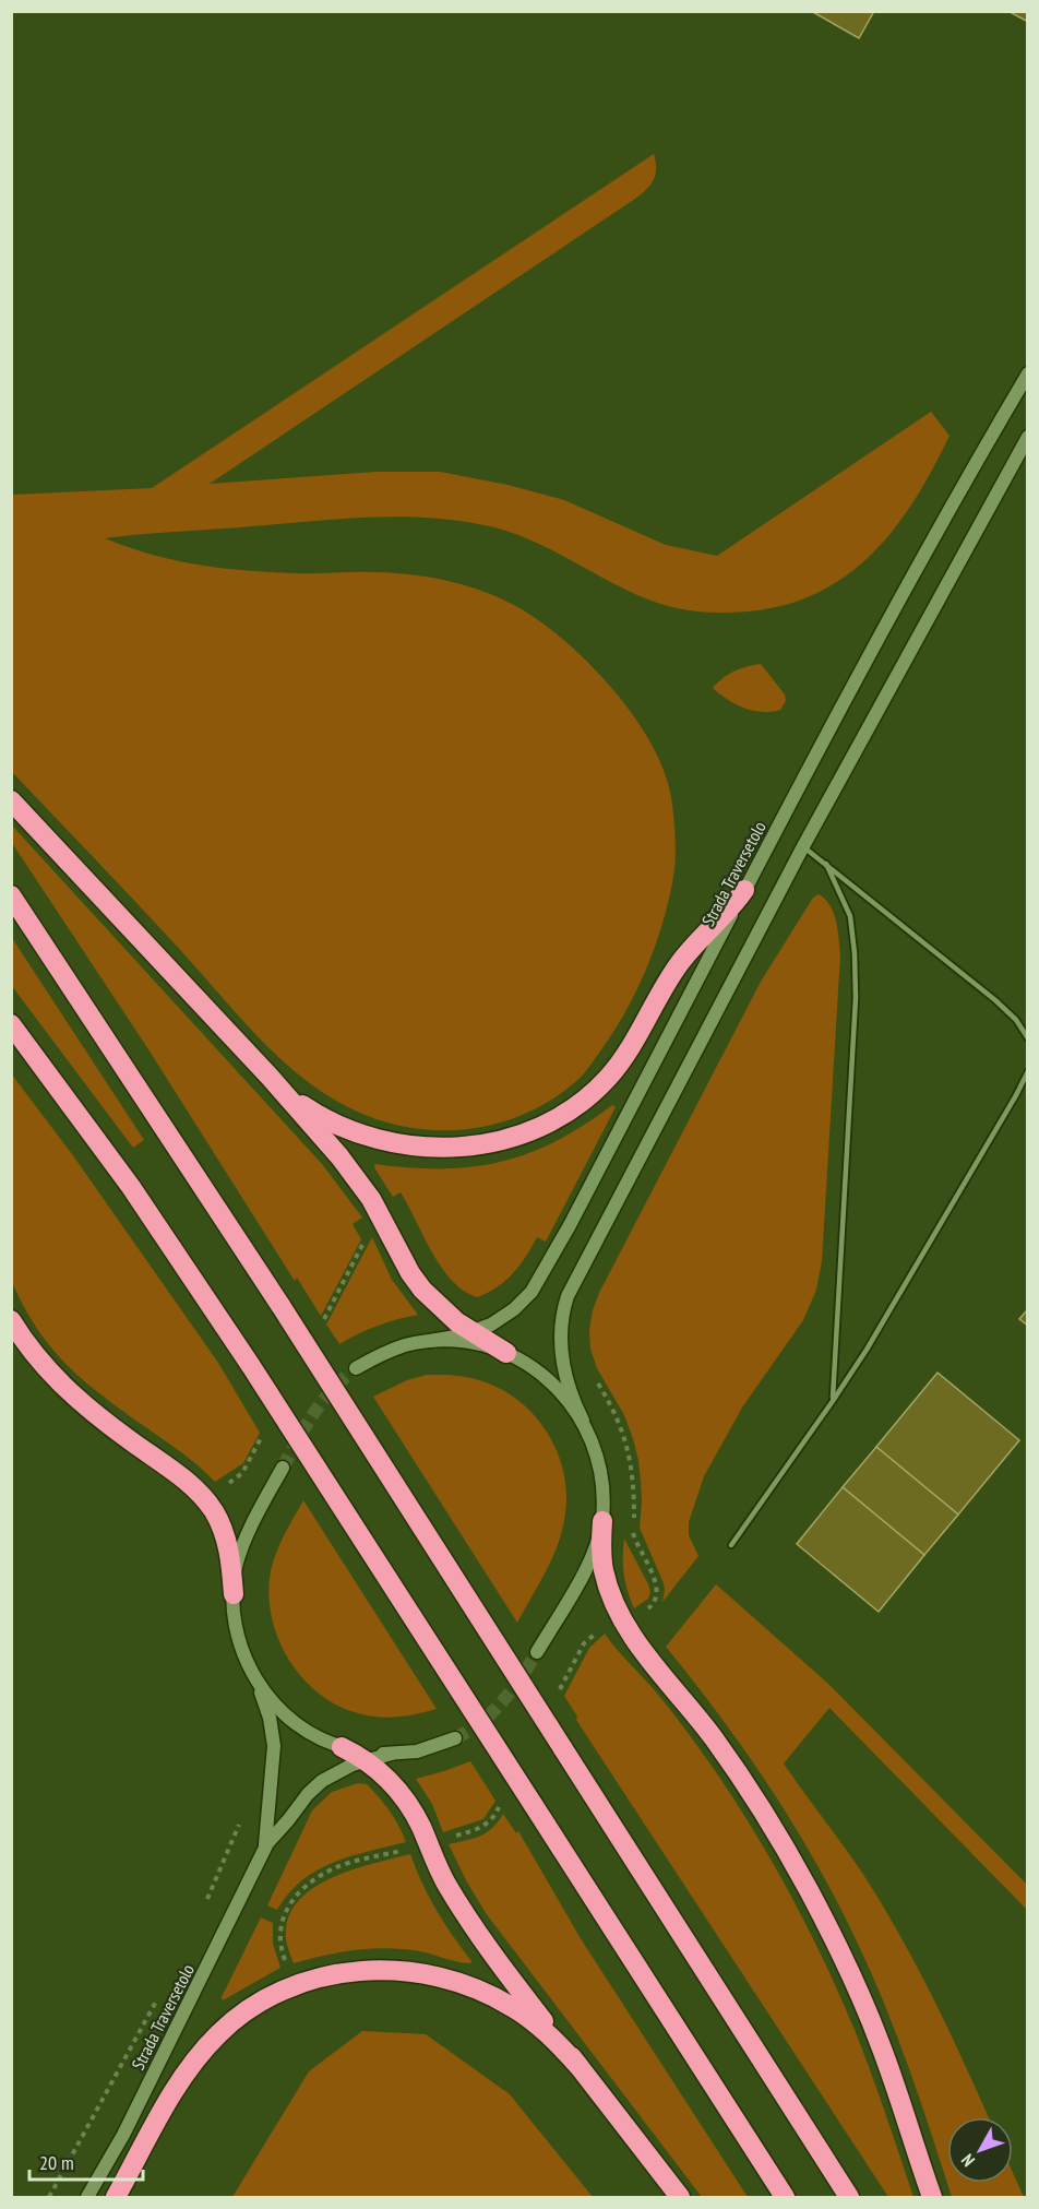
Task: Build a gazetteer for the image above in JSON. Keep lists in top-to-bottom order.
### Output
{
  "streets": {
    "main road": ["Strada Traversetolo"]
  },
  "scale_bar": "20 m",
  "north": "bottom left"
}
